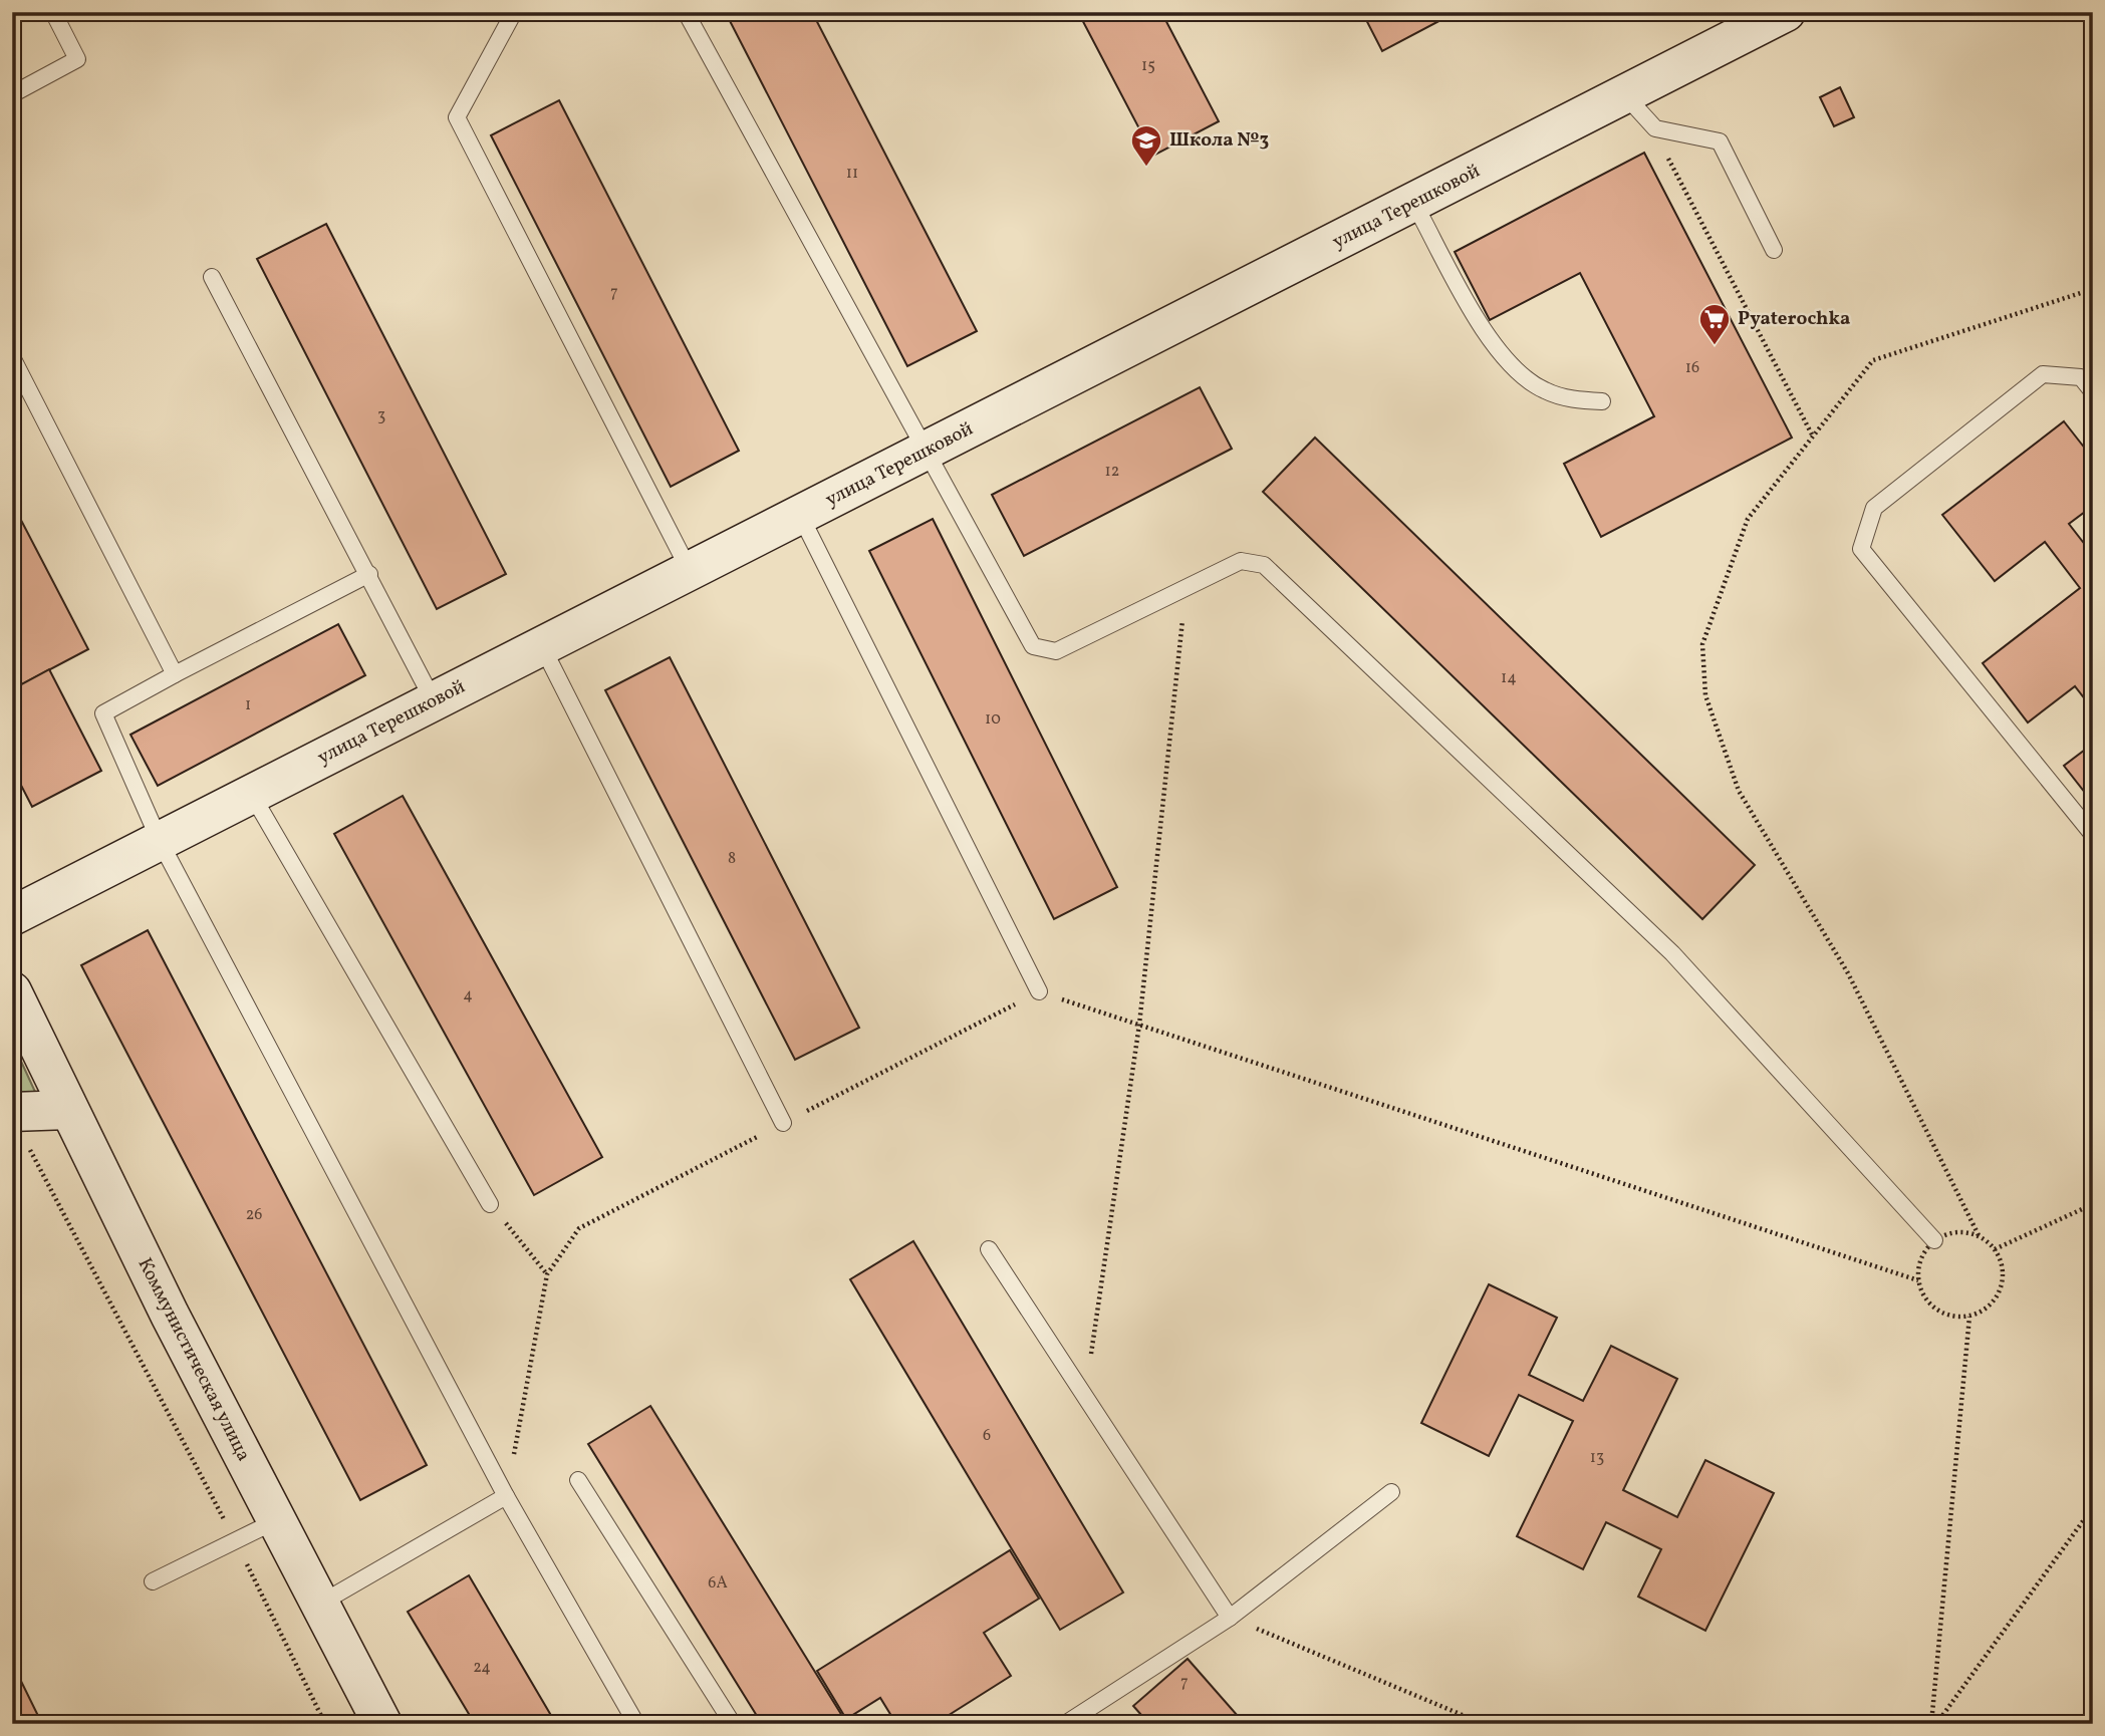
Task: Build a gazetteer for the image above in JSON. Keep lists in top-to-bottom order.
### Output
{
  "streets": {
    "street": ["улица Терешковой", "Коммунистическая улица"]
  },
  "places": {
    "school or university": ["Школа №3"],
    "supermarket": ["Pyaterochka"]
  },
  "house_numbers": [
    "15",
    "11",
    "7",
    "16",
    "3",
    "12",
    "14",
    "1",
    "10",
    "8",
    "4",
    "26",
    "6",
    "13",
    "6А",
    "24",
    "7"
  ]
}
